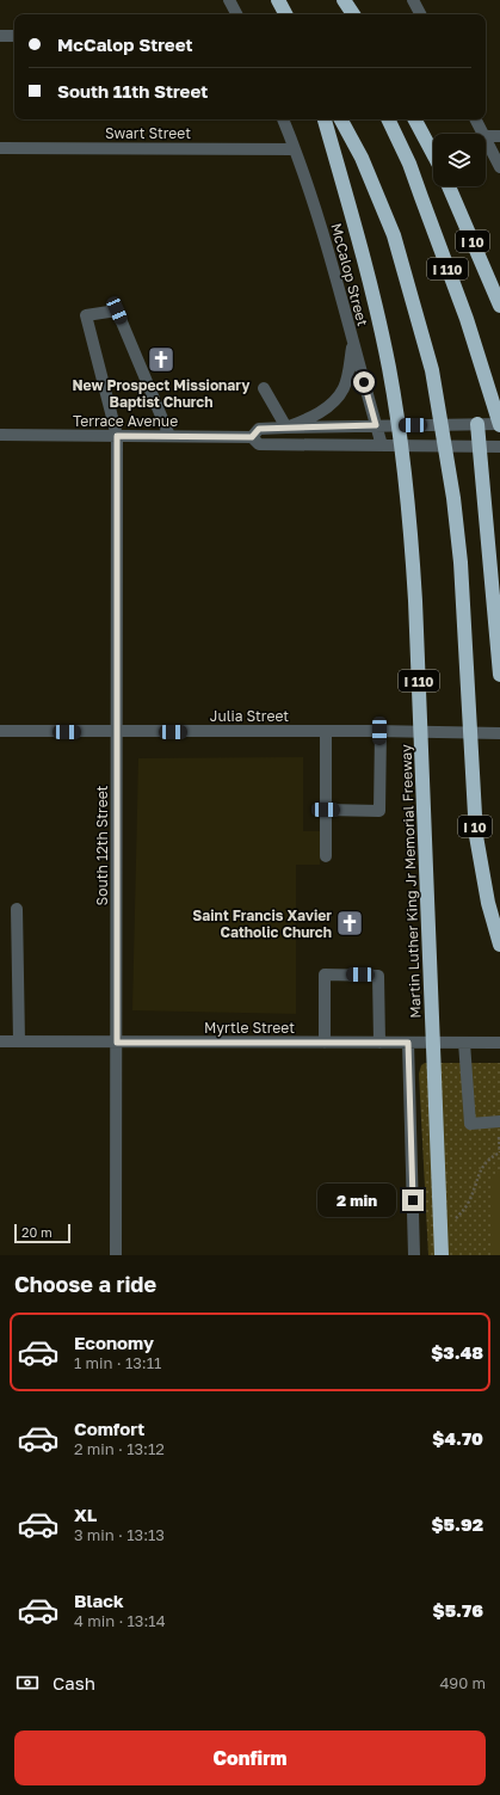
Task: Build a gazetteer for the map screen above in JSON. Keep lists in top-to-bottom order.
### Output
{
  "streets": {
    "highway": ["I 10", "I 110", "Martin Luther King Jr Memorial Freeway"],
    "street": [
      "Swart Street",
      "McCalop Street",
      "Terrace Avenue",
      "Julia Street",
      "South 12th Street",
      "Myrtle Street"
    ]
  },
  "crossings": [
    ["Swart Street", "McCalop Street"],
    ["I 110", "Terrace Avenue"],
    ["McCalop Street", "Terrace Avenue"],
    ["Terrace Avenue", "South 12th Street"],
    ["Julia Street", "South 12th Street"],
    ["South 12th Street", "Myrtle Street"]
  ],
  "places": {
    "church": ["New Prospect Missionary Baptist Church", "Saint Francis Xavier Catholic Church"]
  },
  "scale_bar": "20 m",
  "page": {
    "banner": ["McCalop Street", "South 11th Street"],
    "bubble": "2 min",
    "scale": "20 m",
    "heading": "Choose a ride",
    "list": [
      {
        "name": "Economy",
        "note": "1 min · 13:11",
        "value": "$3.48"
      },
      {
        "name": "Comfort",
        "note": "2 min · 13:12",
        "value": "$4.70"
      },
      {
        "name": "XL",
        "note": "3 min · 13:13",
        "value": "$5.92"
      },
      {
        "name": "Black",
        "note": "4 min · 13:14",
        "value": "$5.76"
      }
    ],
    "pay": ["Cash", "490 m"],
    "buttons": "Confirm"
  }
}
